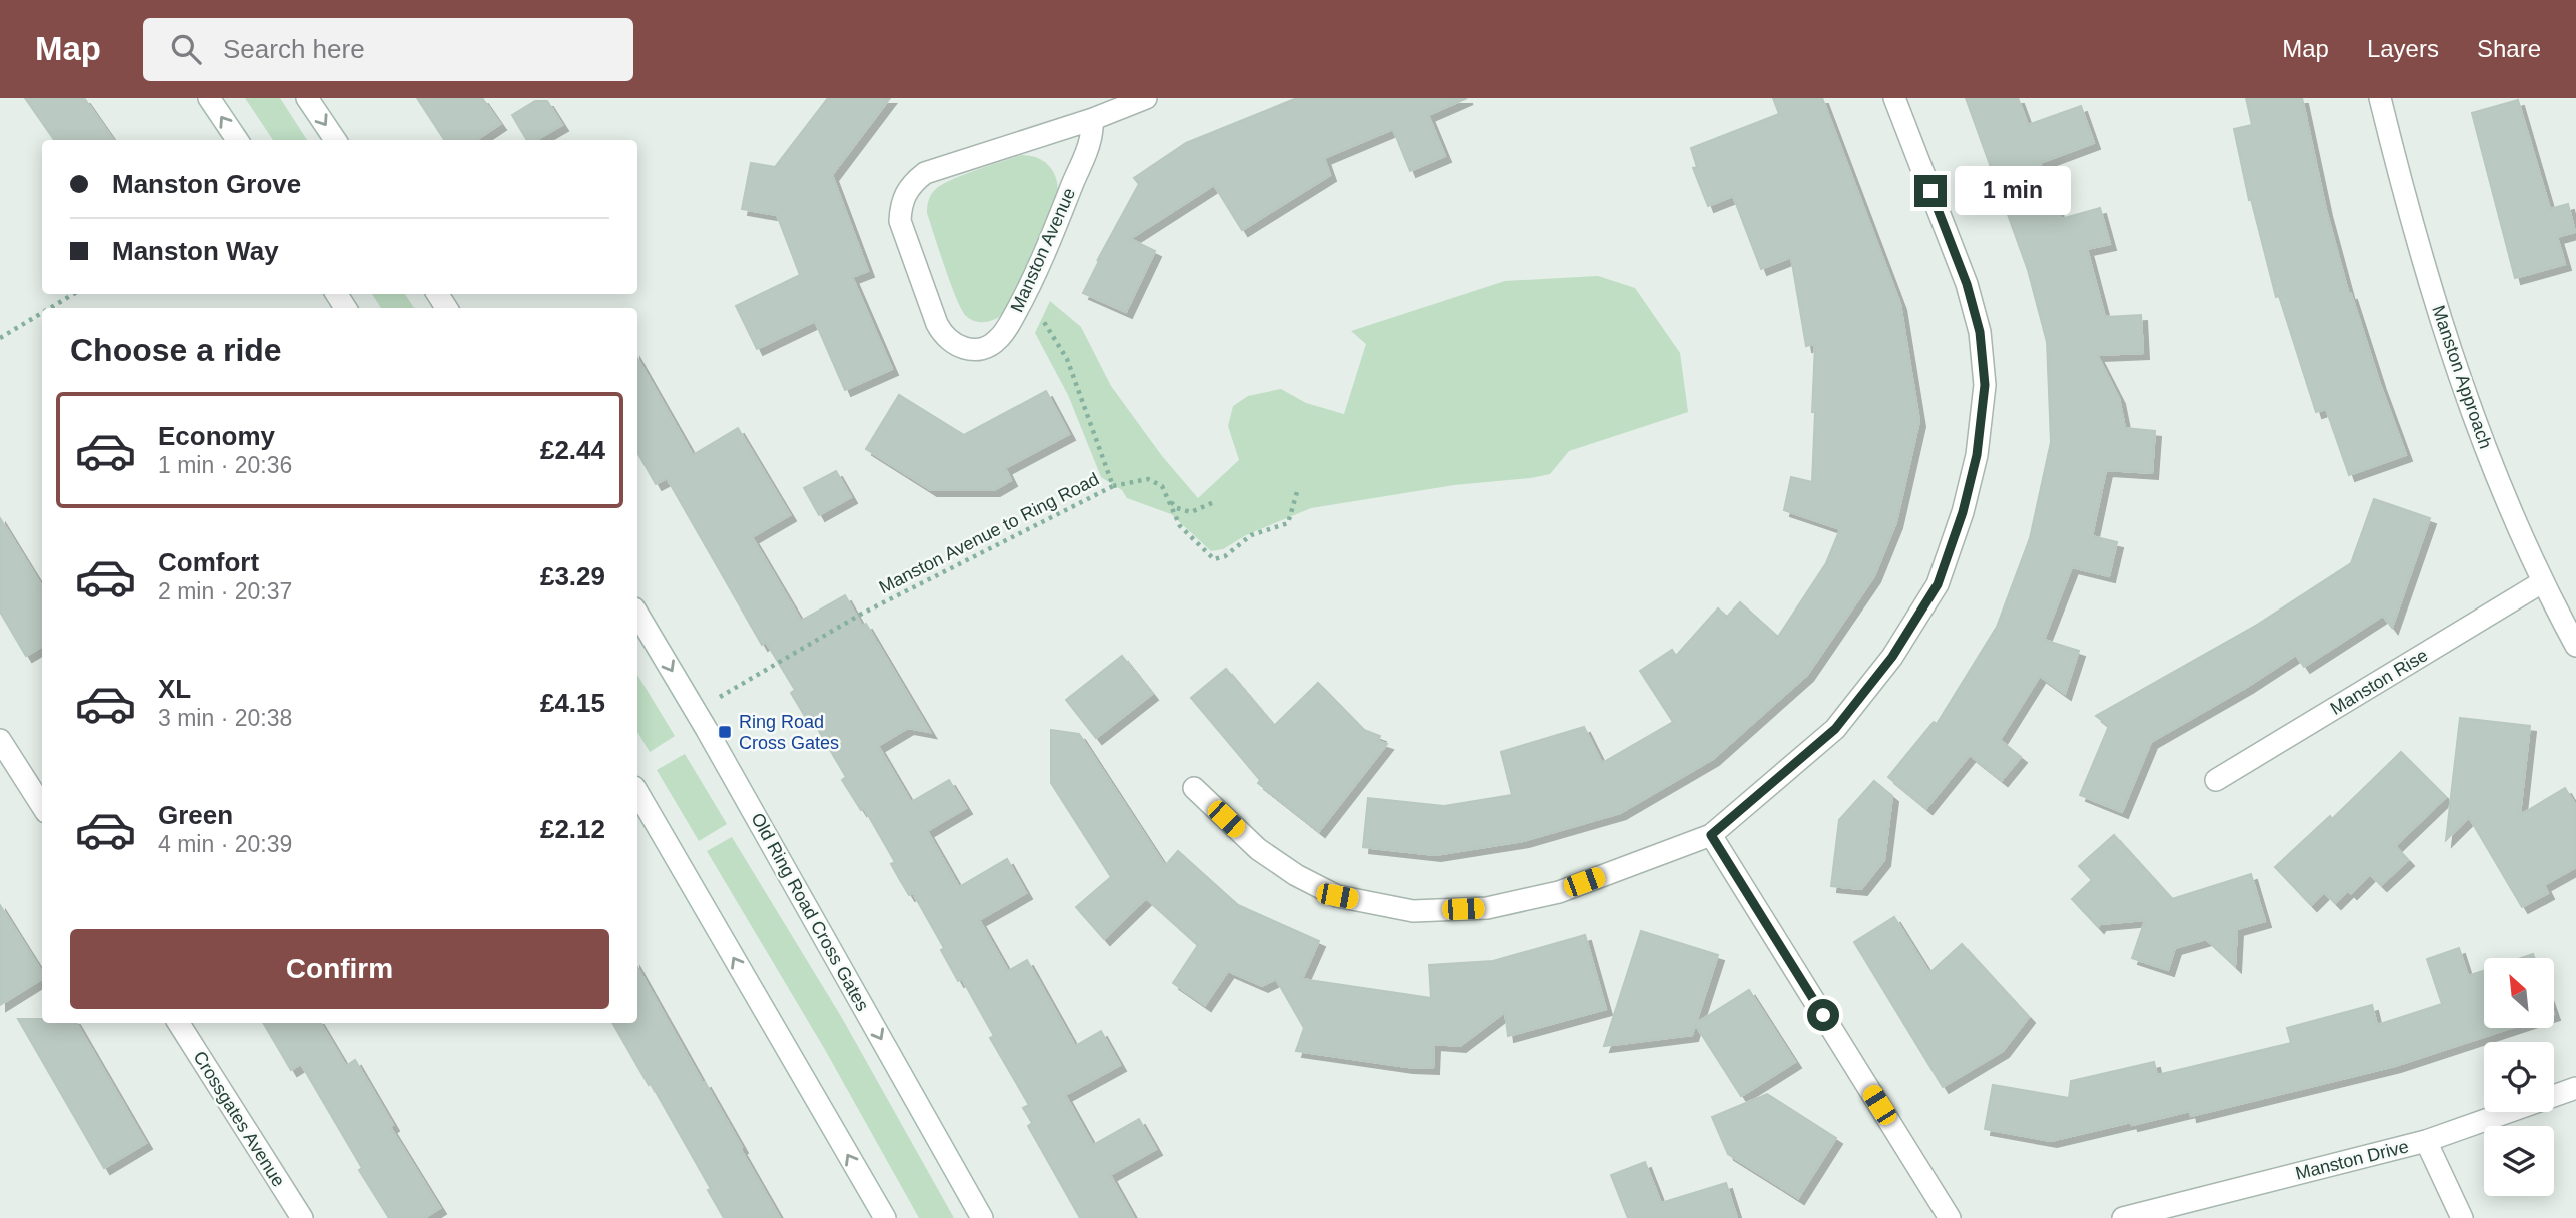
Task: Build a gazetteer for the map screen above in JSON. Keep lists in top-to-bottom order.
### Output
{
  "streets": {
    "street": [
      "Manston Avenue",
      "Manston Approach",
      "Manston Rise",
      "Old Ring Road Cross Gates",
      "Crossgates Avenue",
      "Manston Drive"
    ],
    "path": ["Manston Avenue to Ring Road"]
  },
  "crossings": [
    ["Manston Avenue", "Manston Avenue to Ring Road"],
    ["Manston Approach", "Manston Rise"],
    ["Manston Avenue to Ring Road", "Old Ring Road Cross Gates"]
  ],
  "places": {
    "transit": ["Ring Road Cross Gates"]
  },
  "north": "top left",
  "page": {
    "header": "Map",
    "search": "Search here",
    "nav": ["Map", "Layers", "Share"],
    "banner": ["Manston Grove", "Manston Way"],
    "bubble": "1 min",
    "heading": "Choose a ride",
    "list": [
      {
        "name": "Economy",
        "note": "1 min · 20:36",
        "value": "£2.44"
      },
      {
        "name": "Comfort",
        "note": "2 min · 20:37",
        "value": "£3.29"
      },
      {
        "name": "XL",
        "note": "3 min · 20:38",
        "value": "£4.15"
      },
      {
        "name": "Green",
        "note": "4 min · 20:39",
        "value": "£2.12"
      }
    ],
    "buttons": "Confirm"
  }
}
